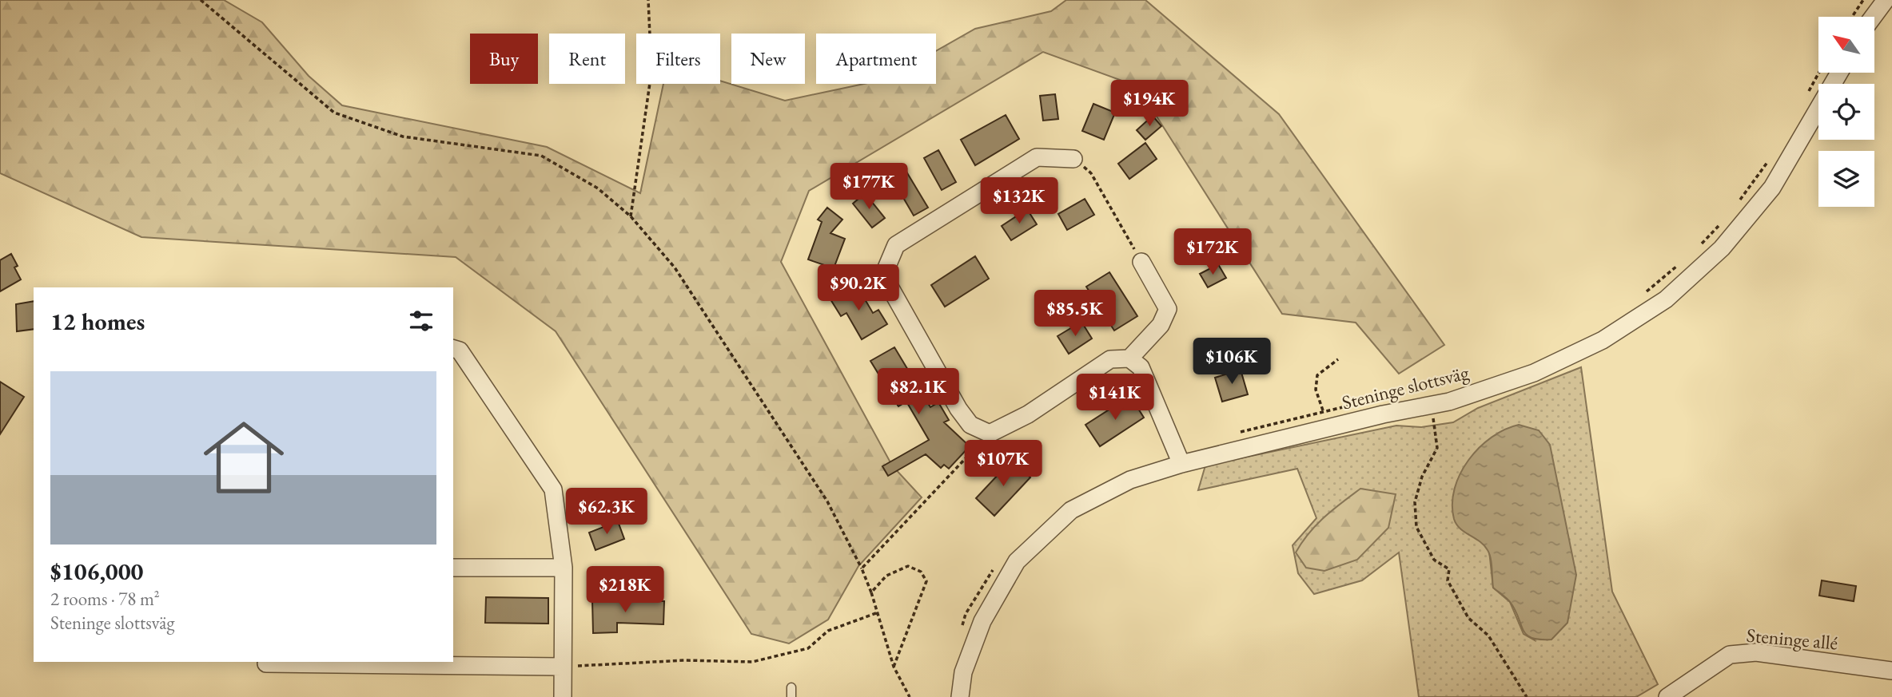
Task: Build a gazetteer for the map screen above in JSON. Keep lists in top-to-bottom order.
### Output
{
  "streets": {
    "street": ["Steninge slottsväg", "Steninge allé"]
  },
  "north": "top left",
  "page": {
    "chip": [
      "Buy",
      "Rent",
      "Filters",
      "New",
      "Apartment"
    ],
    "price": [
      "$194K",
      "$177K",
      "$132K",
      "$172K",
      "$90.2K",
      "$85.5K",
      "$106K",
      "$82.1K",
      "$141K",
      "$107K",
      "$62.3K",
      "$218K"
    ],
    "heading": "12 homes",
    "list": [
      {
        "name": "$106,000",
        "note": "2 rooms · 78 m² · Steninge slottsväg"
      }
    ]
  }
}
